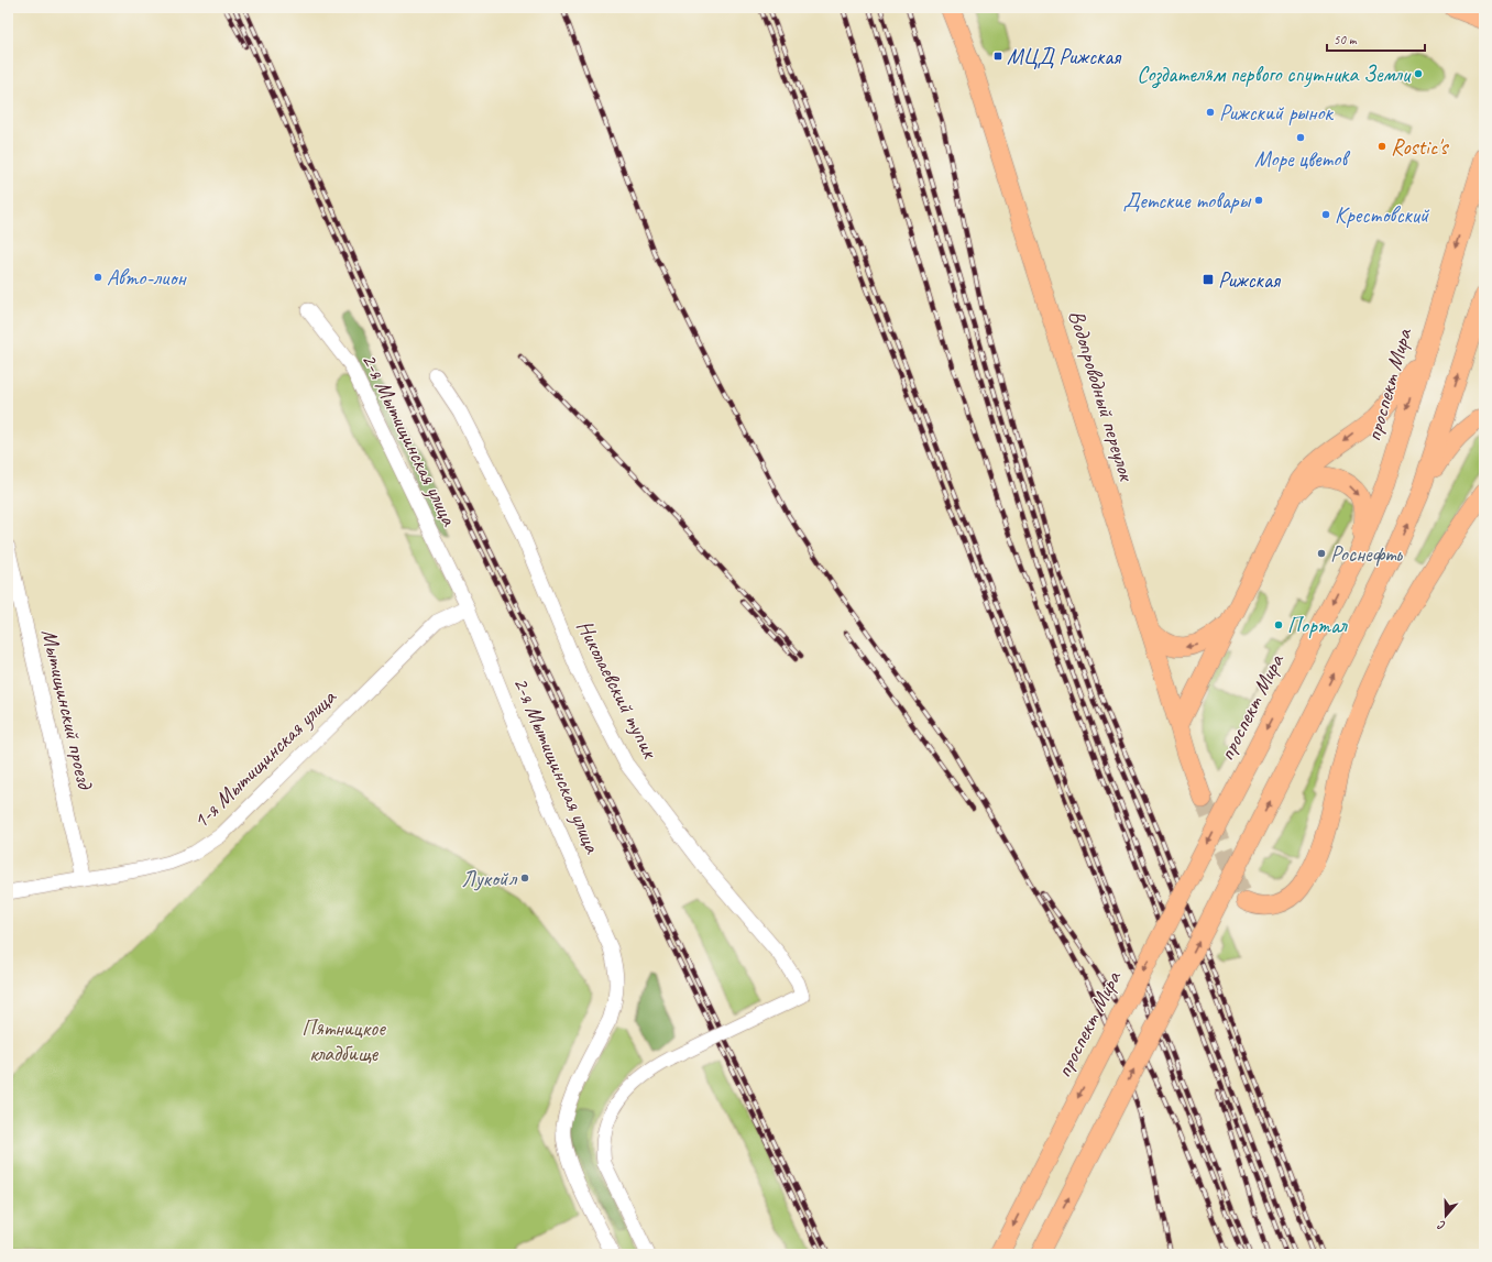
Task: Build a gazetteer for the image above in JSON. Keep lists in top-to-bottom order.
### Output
{
  "streets": {
    "main road": ["проспект Мира", "Водопроводный переулок"],
    "street": [
      "2-я Мытищинская улица",
      "Николаевский тупик",
      "Мытищинский проезд",
      "1-я Мытищинская улица"
    ]
  },
  "crossings": [
    ["2-я Мытищинская улица", "1-я Мытищинская улица"],
    ["Мытищинский проезд", "1-я Мытищинская улица"]
  ],
  "parks": ["Пятницкое кладбище"],
  "places": {
    "transit": ["МЦД Рижская", "Рижская"],
    "other": [
      "Создателям первого спутника Земли",
      "Рижский рынок",
      "Море цветов",
      "Rostic's",
      "Детские товары",
      "Крестовский",
      "Авто-лион",
      "Роснефть",
      "Портал",
      "Лукойл"
    ]
  },
  "scale_bar": "50 m",
  "north": "bottom"
}
